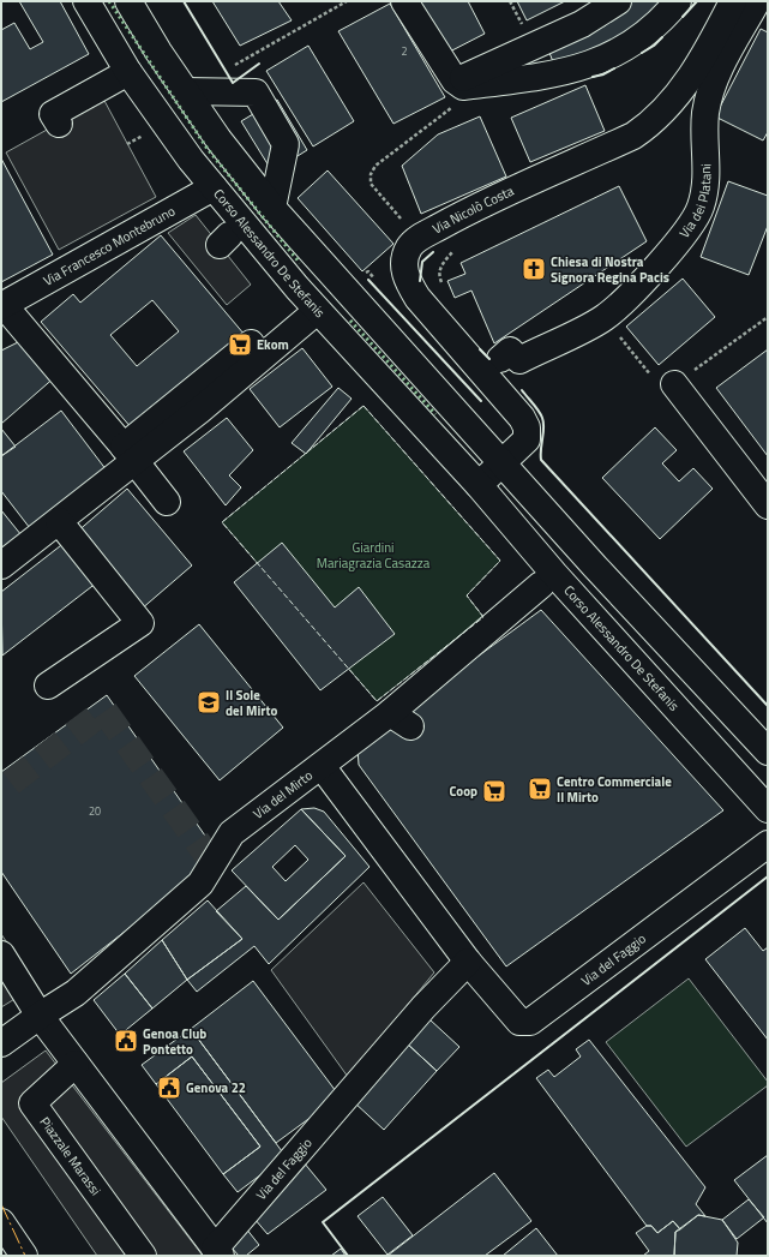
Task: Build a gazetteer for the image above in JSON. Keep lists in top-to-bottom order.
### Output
{
  "streets": {
    "street": [
      "Via dei Platani",
      "Via Nicolò Costa",
      "Via Francesco Montebruno",
      "Corso Alessandro De Stefanis",
      "Via del Mirto",
      "Via del Faggio",
      "Piazzale Marassi"
    ]
  },
  "crossings": [
    ["Via dei Platani", "Via Nicolò Costa"],
    ["Via Francesco Montebruno", "Corso Alessandro De Stefanis"],
    ["Via del Mirto", "Via del Faggio"]
  ],
  "parks": ["Giardini Mariagrazia Casazza"],
  "places": {
    "church": ["Chiesa di Nostra Signora Regina Pacis"],
    "supermarket": ["Ekom", "Centro Commerciale Il Mirto", "Coop"],
    "school or university": ["Il Sole del Mirto"],
    "public building": ["Genoa Club Pontetto", "Genova 22"]
  },
  "house_numbers": ["2", "20"]
}
